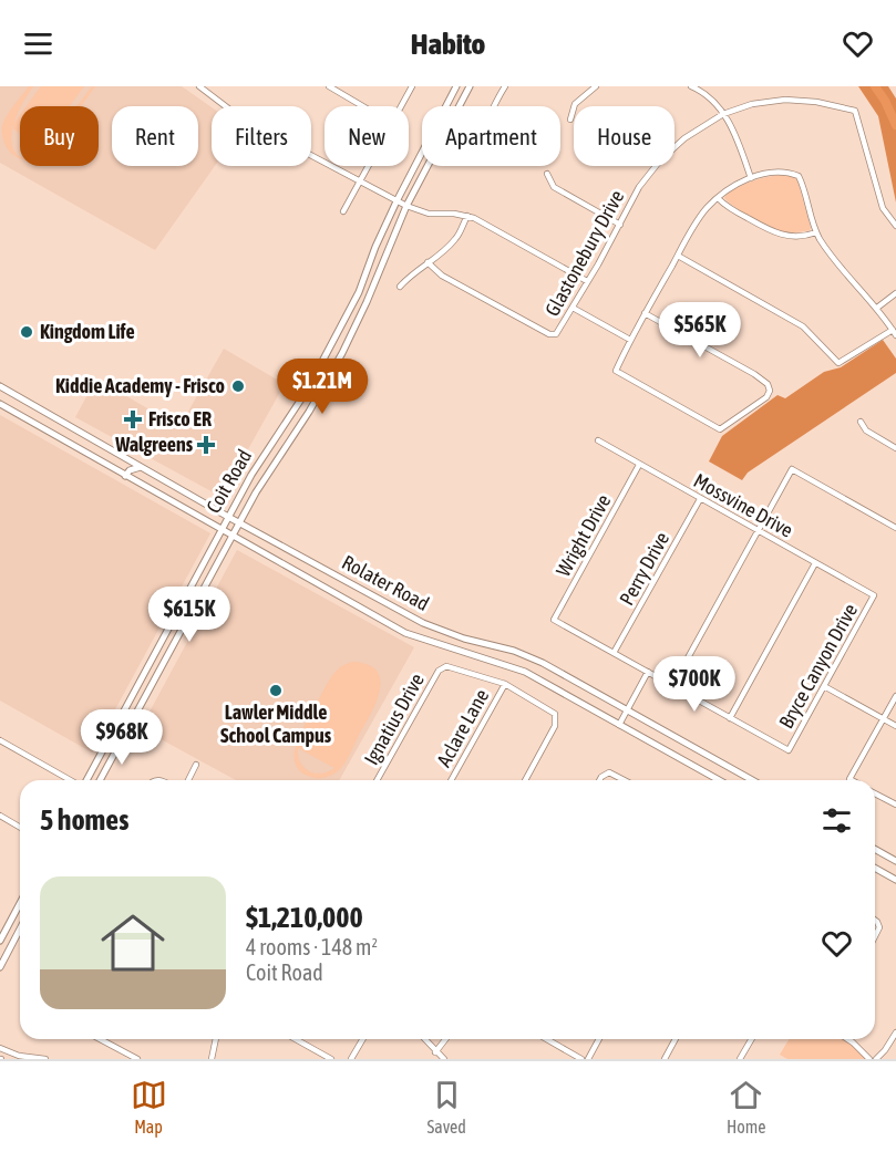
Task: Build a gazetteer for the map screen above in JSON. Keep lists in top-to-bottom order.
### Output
{
  "streets": {
    "main road": ["Coit Road", "Rolater Road"],
    "street": [
      "Glastonebury Drive",
      "Mossvine Drive",
      "Wright Drive",
      "Perry Drive",
      "Bryce Canyon Drive",
      "Ignatius Drive",
      "Aclare Lane"
    ]
  },
  "crossings": [
    ["Coit Road", "Rolater Road"],
    ["Mossvine Drive", "Wright Drive"],
    ["Mossvine Drive", "Perry Drive"],
    ["Mossvine Drive", "Bryce Canyon Drive"],
    ["Wright Drive", "Perry Drive"],
    ["Ignatius Drive", "Aclare Lane"]
  ],
  "places": {
    "other": ["Kingdom Life", "Kiddie Academy - Frisco", "Lawler Middle School Campus"],
    "health": ["Frisco ER", "Walgreens"]
  },
  "page": {
    "header": "Habito",
    "chip": [
      "Buy",
      "Rent",
      "Filters",
      "New",
      "Apartment",
      "House"
    ],
    "price": [
      "$565K",
      "$1.21M",
      "$615K",
      "$700K",
      "$968K"
    ],
    "heading": "5 homes",
    "list": [
      {
        "name": "$1,210,000",
        "note": "4 rooms · 148 m² · Coit Road"
      }
    ],
    "tabs": ["Map", "Saved", "Home"]
  }
}
